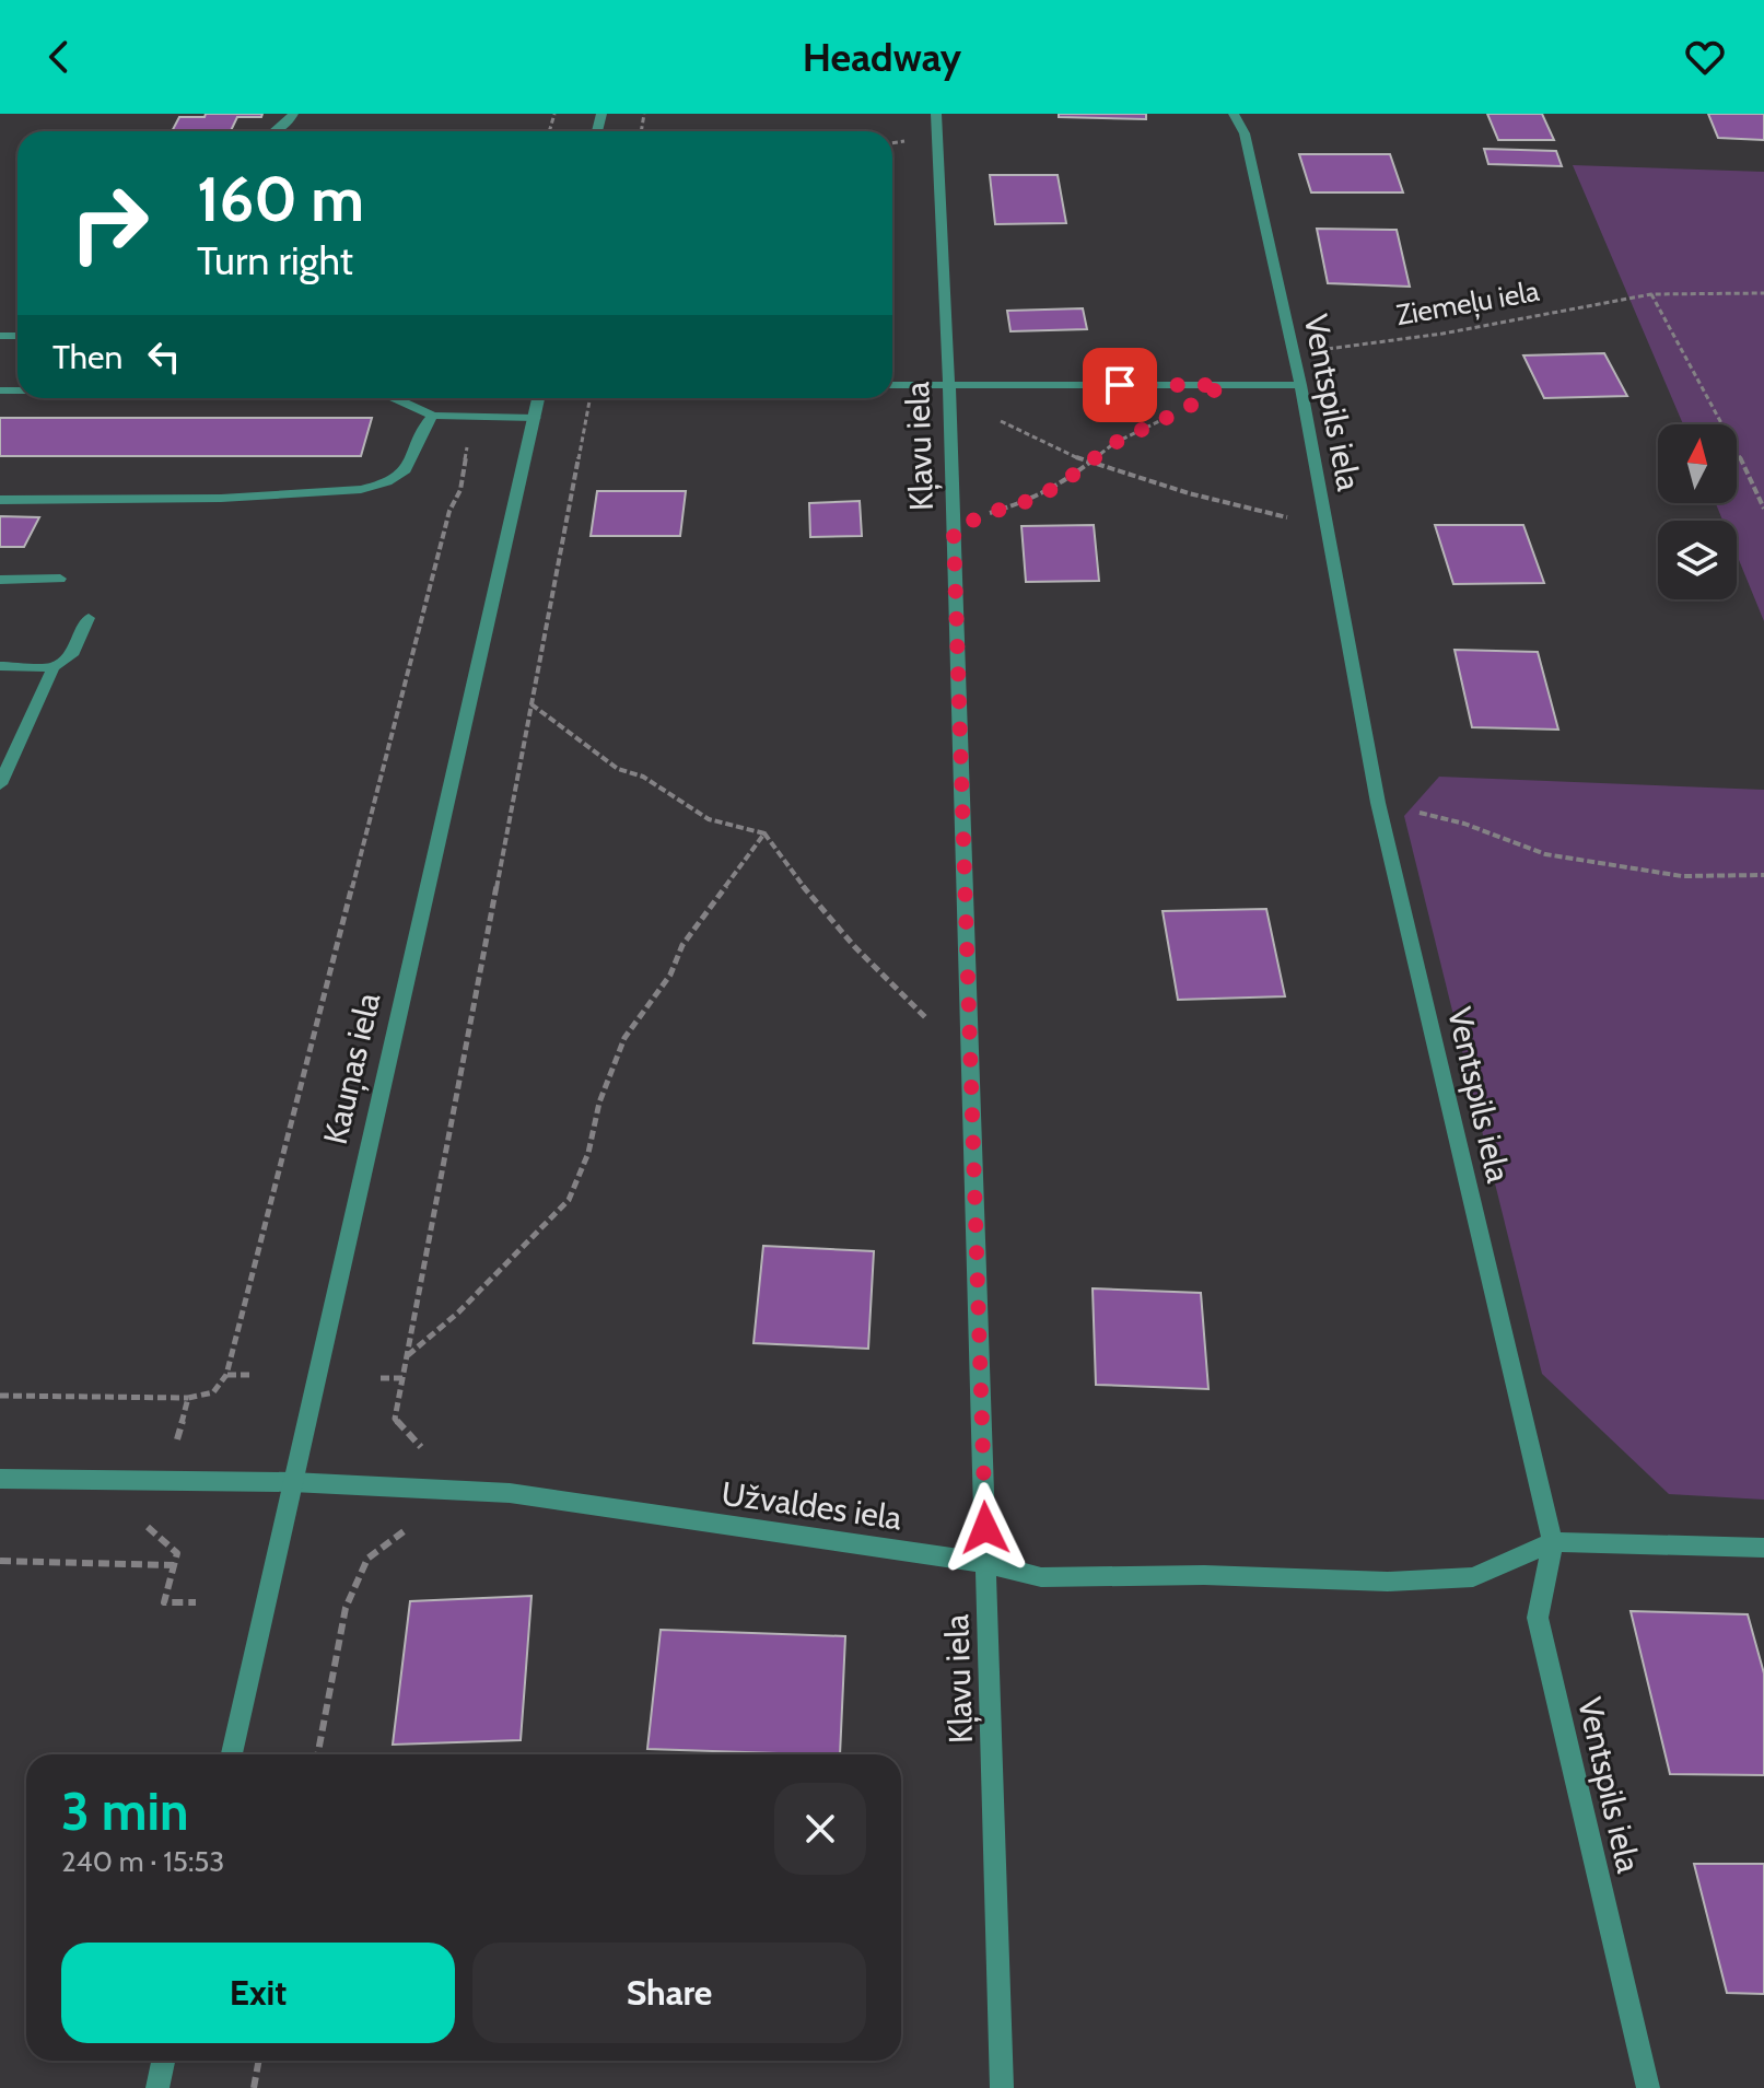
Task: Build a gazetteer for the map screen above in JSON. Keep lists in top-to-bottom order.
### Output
{
  "streets": {
    "street": [
      "Ventspils iela",
      "Kļavu iela",
      "Kauņas iela",
      "Užvaldes iela"
    ],
    "path": ["Ziemeļu iela"]
  },
  "crossings": [
    ["Ziemeļu iela", "Ventspils iela"],
    ["Ventspils iela", "Užvaldes iela"],
    ["Kļavu iela", "Užvaldes iela"],
    ["Kauņas iela", "Užvaldes iela"]
  ],
  "north": "top",
  "page": {
    "header": "Headway",
    "turn": ["160 m", "Turn right"],
    "then": "Then",
    "heading": ["3 min", "240 m · 15:53"],
    "buttons": ["Exit", "Share"]
  }
}
